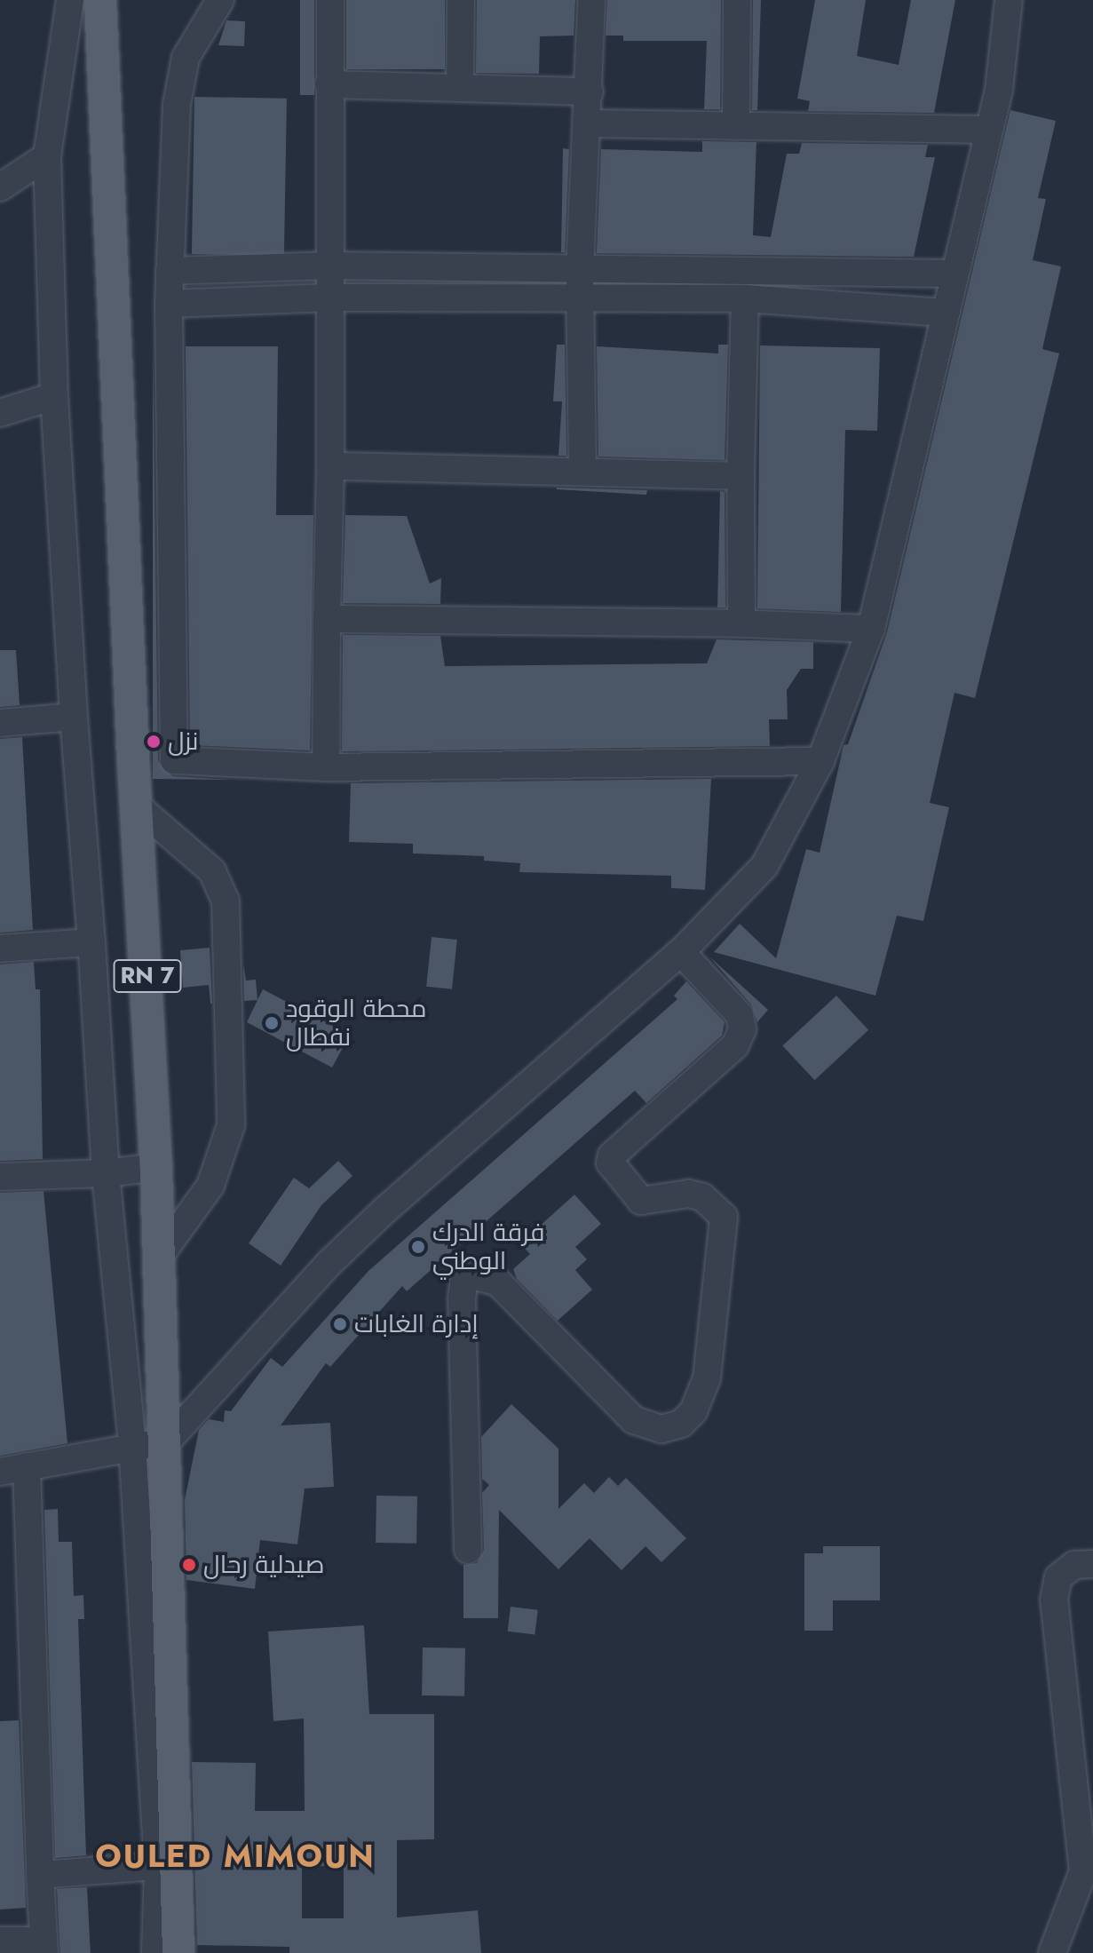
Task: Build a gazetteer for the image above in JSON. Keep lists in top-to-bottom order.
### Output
{
  "streets": {
    "main road": ["RN 7"]
  },
  "districts": ["OULED MIMOUN"],
  "places": [
    "نزل",
    "محطة الوقود نفطال",
    "فرقة الدرك الوطني",
    "إدارة الغابات",
    "صيدلية رحال"
  ]
}
